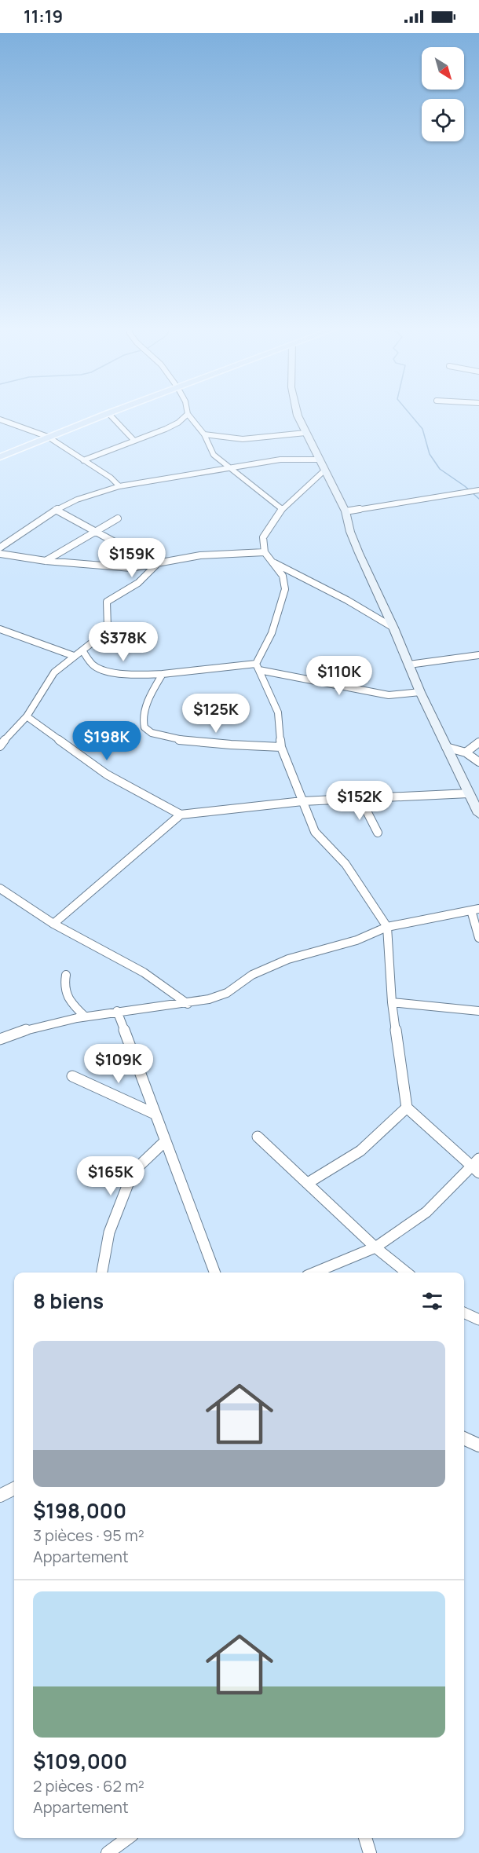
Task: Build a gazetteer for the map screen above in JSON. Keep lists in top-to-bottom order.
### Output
{
  "north": "bottom right",
  "page": {
    "status": "11:19",
    "price": [
      "$159K",
      "$378K",
      "$110K",
      "$125K",
      "$198K",
      "$152K",
      "$109K",
      "$165K"
    ],
    "heading": "8 biens",
    "list": [
      {
        "name": "$198,000",
        "note": "3 pièces · 95 m² · Appartement"
      },
      {
        "name": "$109,000",
        "note": "2 pièces · 62 m² · Appartement"
      }
    ]
  }
}
